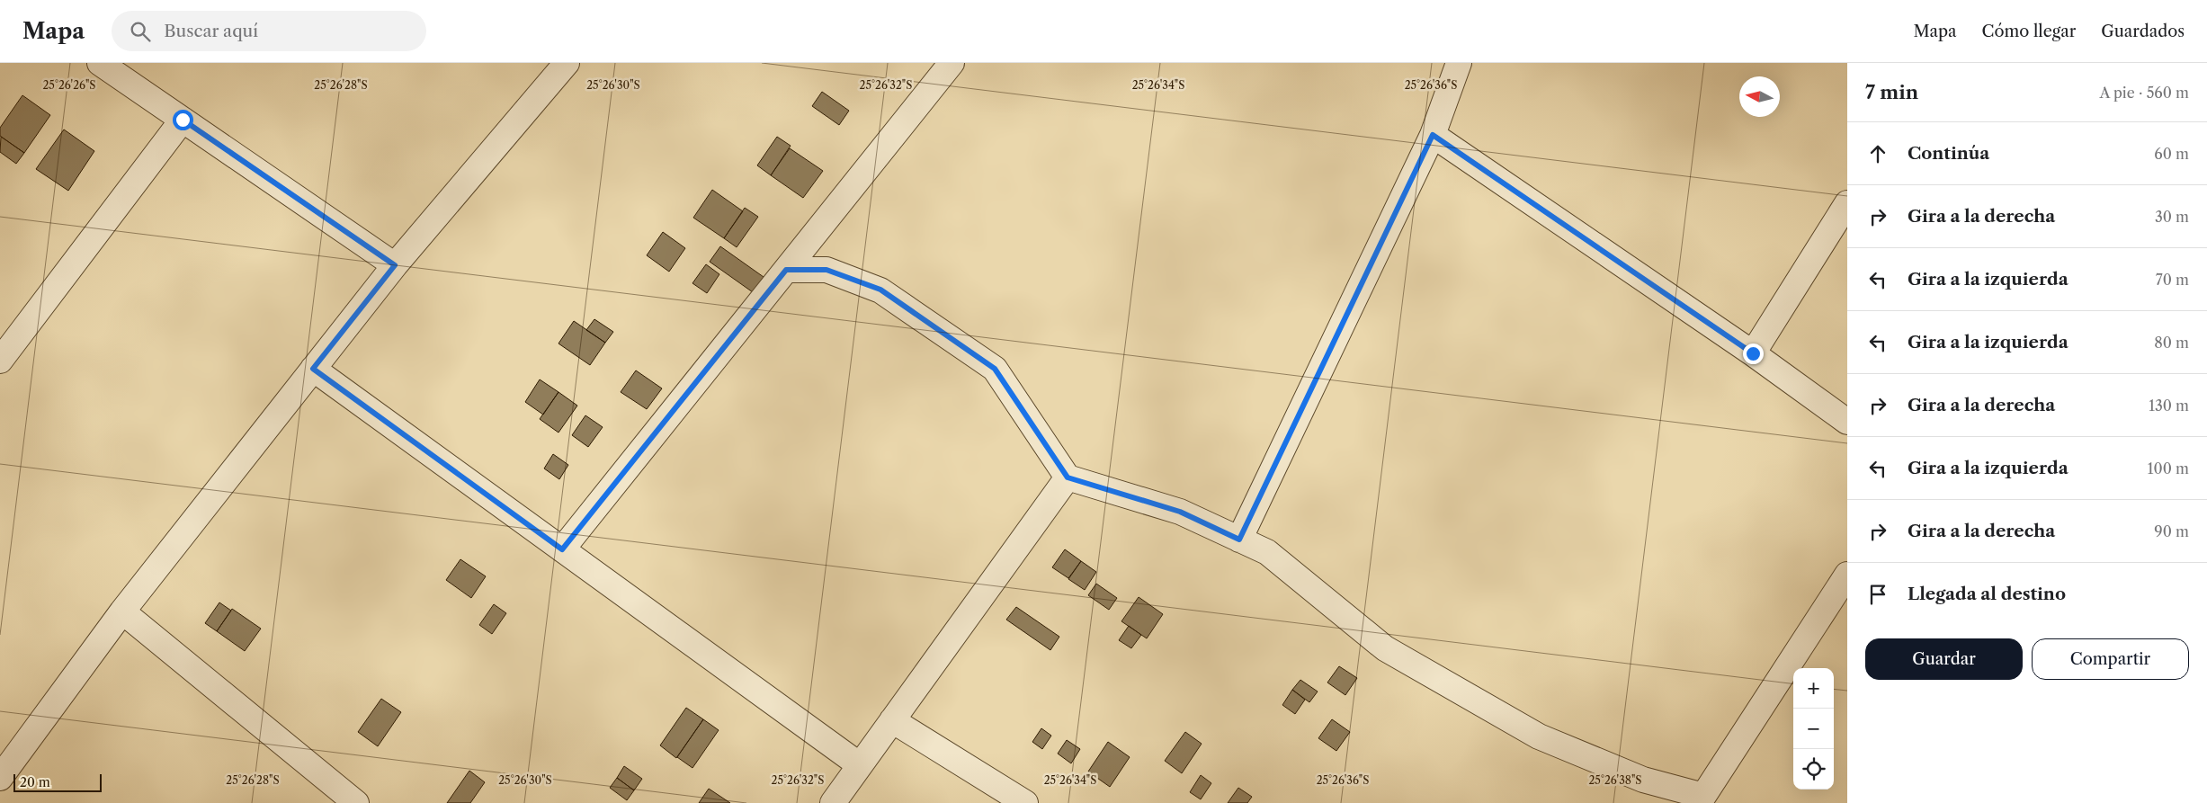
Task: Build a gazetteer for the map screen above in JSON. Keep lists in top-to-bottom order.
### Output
{
  "scale_bar": "20 m",
  "north": "left",
  "page": {
    "header": "Mapa",
    "search": "Buscar aquí",
    "nav": ["Mapa", "Cómo llegar", "Guardados"],
    "heading": ["7 min", "A pie · 560 m"],
    "list": [
      ["Continúa", "60 m"],
      ["Gira a la derecha", "30 m"],
      ["Gira a la izquierda", "70 m"],
      ["Gira a la izquierda", "80 m"],
      ["Gira a la derecha", "130 m"],
      ["Gira a la izquierda", "100 m"],
      ["Gira a la derecha", "90 m"],
      "Llegada al destino"
    ],
    "buttons": ["Guardar", "Compartir"],
    "map_buttons": ["+", "−"],
    "scale": "20 m"
  },
  "coordinates": [
    "25°26'26\"S",
    "25°26'28\"S",
    "25°26'30\"S",
    "25°26'32\"S",
    "25°26'34\"S",
    "25°26'36\"S",
    "25°26'38\"S"
  ]
}
